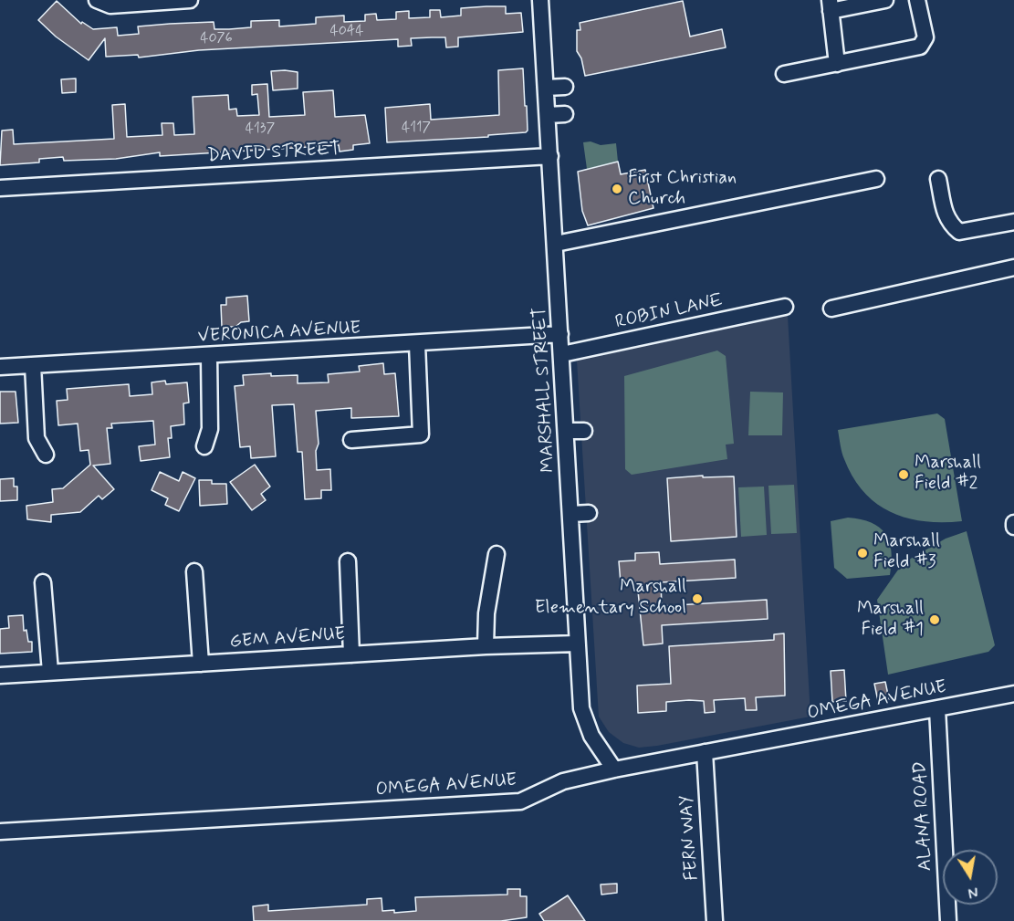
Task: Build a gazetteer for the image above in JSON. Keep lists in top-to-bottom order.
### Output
{
  "streets": {
    "street": [
      "DAVID STREET",
      "ROBIN LANE",
      "VERONICA AVENUE",
      "MARSHALL STREET",
      "GEM AVENUE",
      "OMEGA AVENUE",
      "ALANA ROAD",
      "FERN WAY"
    ]
  },
  "crossings": [
    ["DAVID STREET", "MARSHALL STREET"],
    ["ROBIN LANE", "MARSHALL STREET"],
    ["VERONICA AVENUE", "MARSHALL STREET"],
    ["MARSHALL STREET", "GEM AVENUE"],
    ["MARSHALL STREET", "OMEGA AVENUE"],
    ["OMEGA AVENUE", "ALANA ROAD"],
    ["OMEGA AVENUE", "FERN WAY"]
  ],
  "places": [
    "First Christian Church",
    "Marshall Field #2",
    "Marshall Field #3",
    "Marshall Elementary School",
    "Marshall Field #1"
  ],
  "house_numbers": [
    "4044",
    "4076",
    "4117",
    "4137"
  ],
  "north": "bottom"
}
